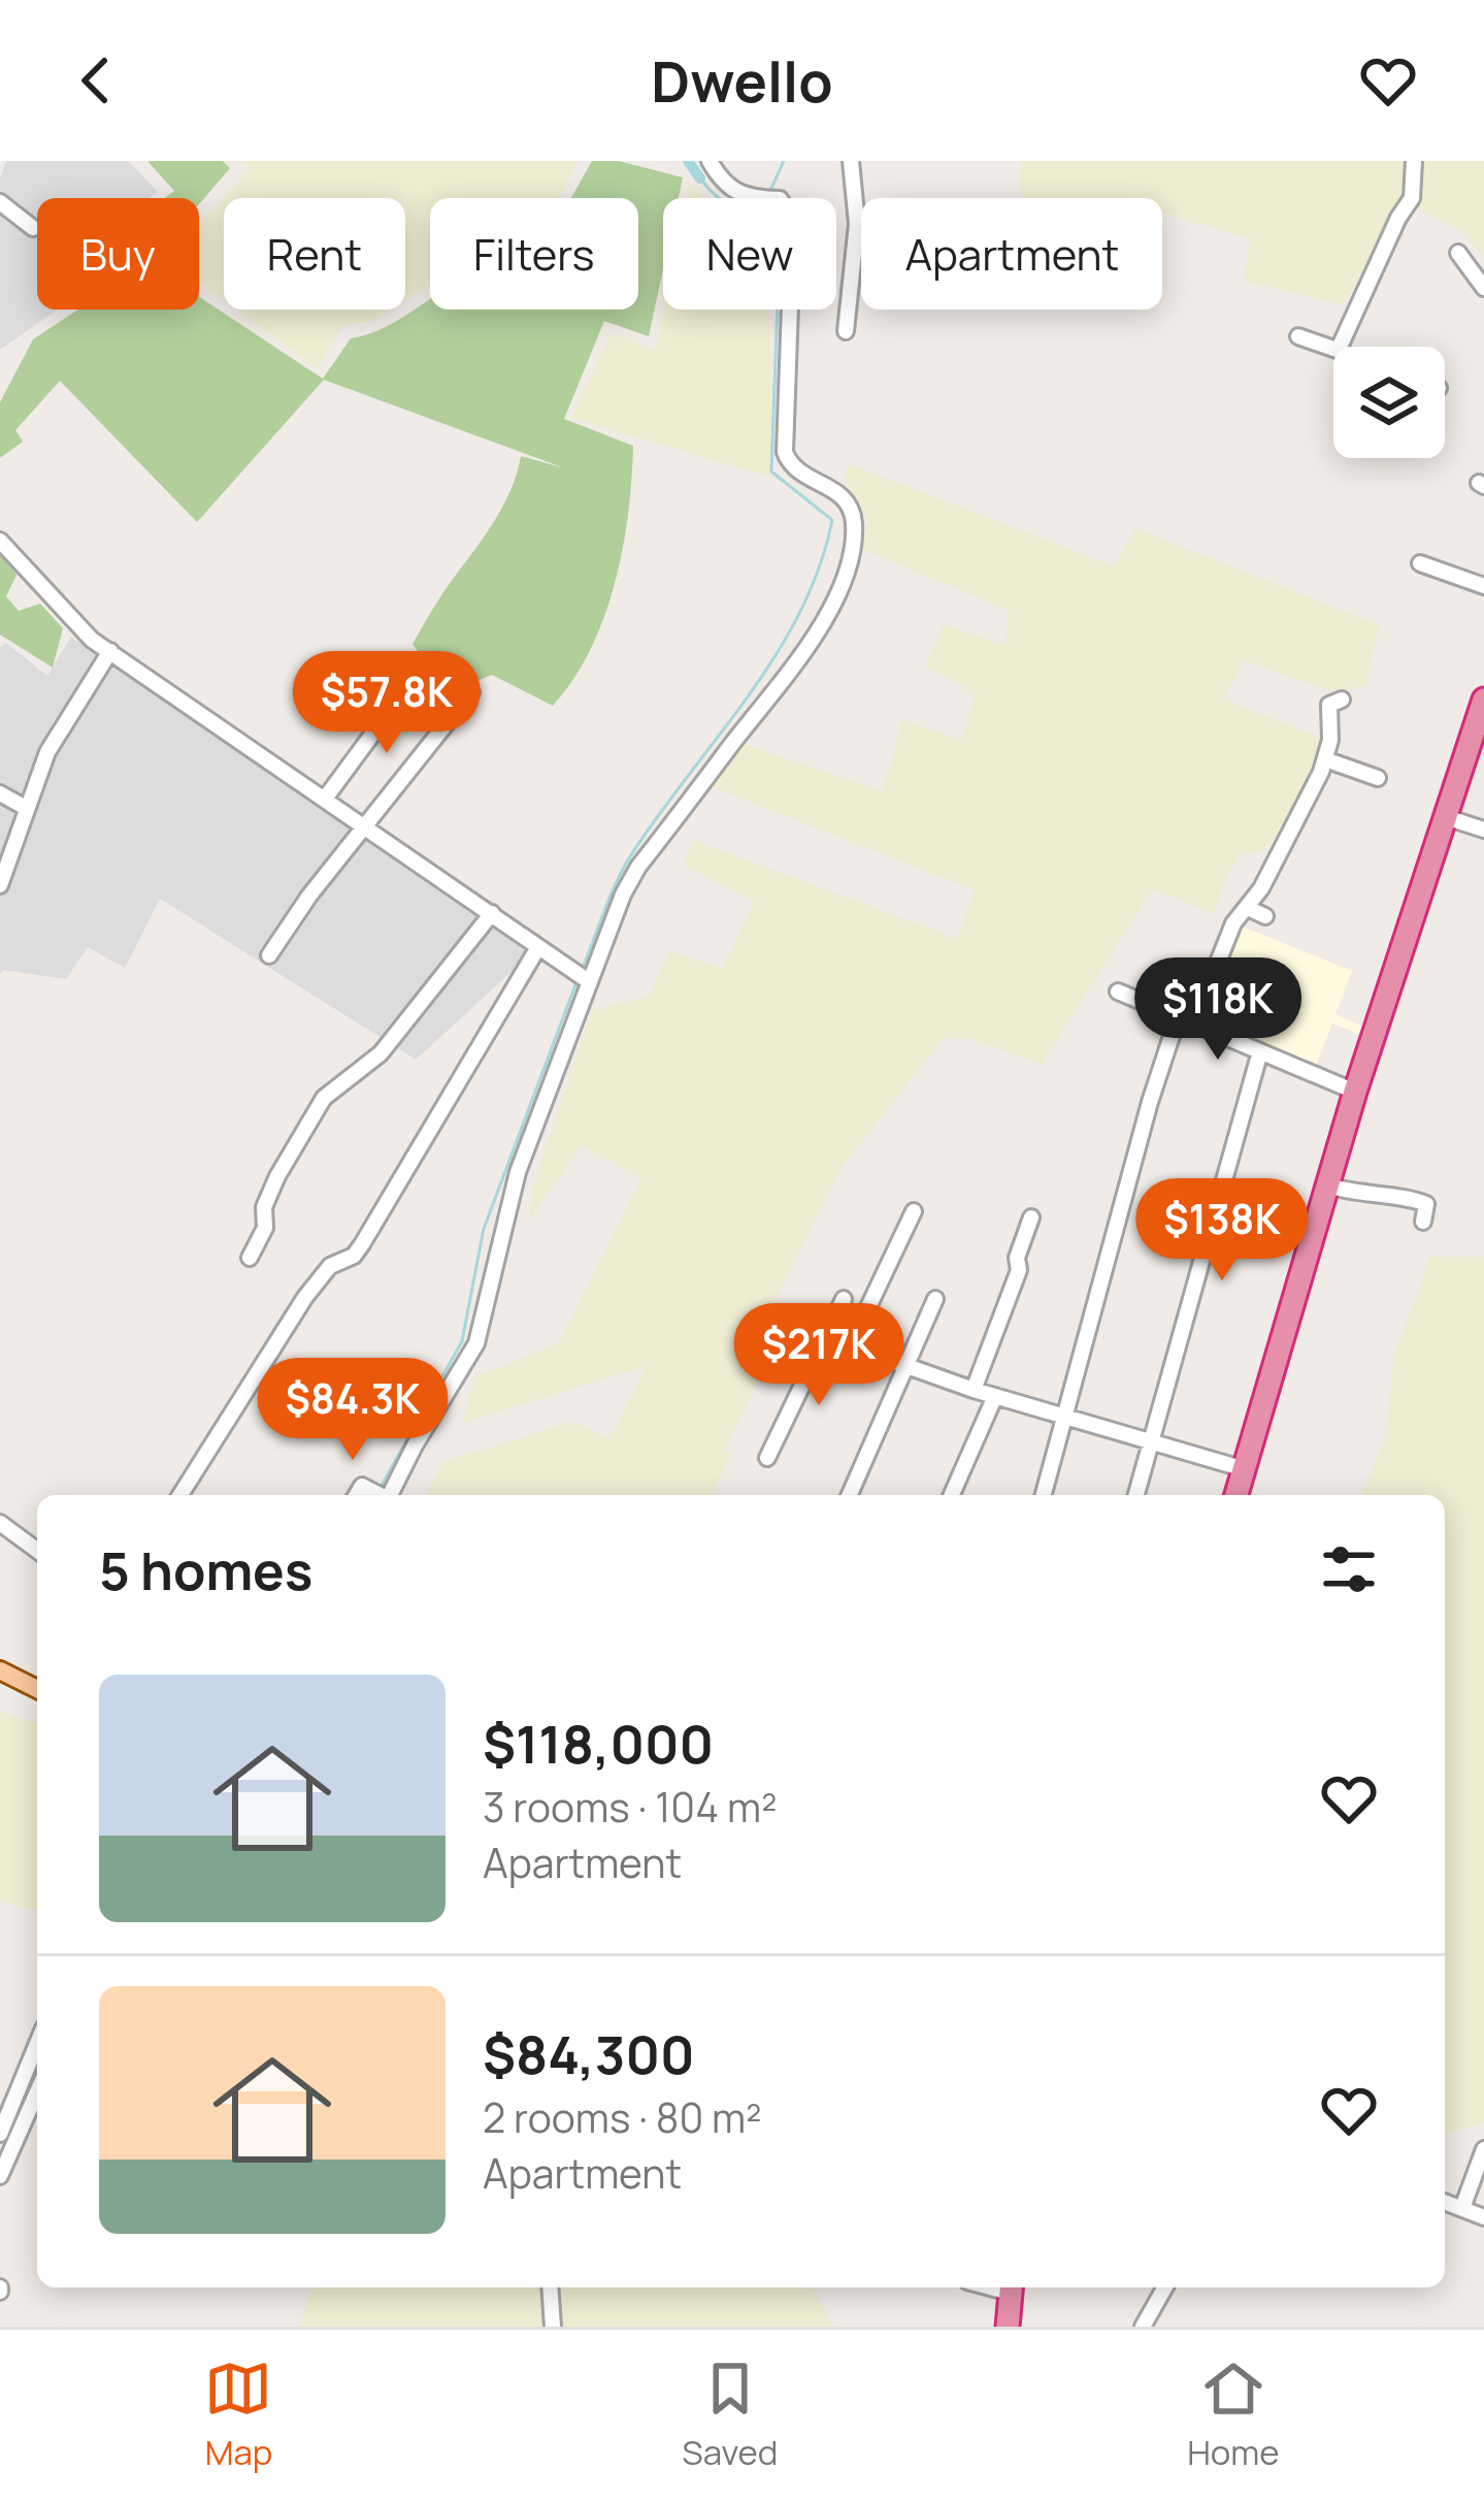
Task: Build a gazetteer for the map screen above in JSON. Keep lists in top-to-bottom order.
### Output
{
  "page": {
    "header": "Dwello",
    "chip": [
      "Buy",
      "Rent",
      "Filters",
      "New",
      "Apartment"
    ],
    "price": [
      "$57.8K",
      "$118K",
      "$138K",
      "$217K",
      "$84.3K"
    ],
    "heading": "5 homes",
    "list": [
      {
        "name": "$118,000",
        "note": "3 rooms · 104 m² · Apartment"
      },
      {
        "name": "$84,300",
        "note": "2 rooms · 80 m² · Apartment"
      }
    ],
    "tabs": ["Map", "Saved", "Home"]
  }
}
